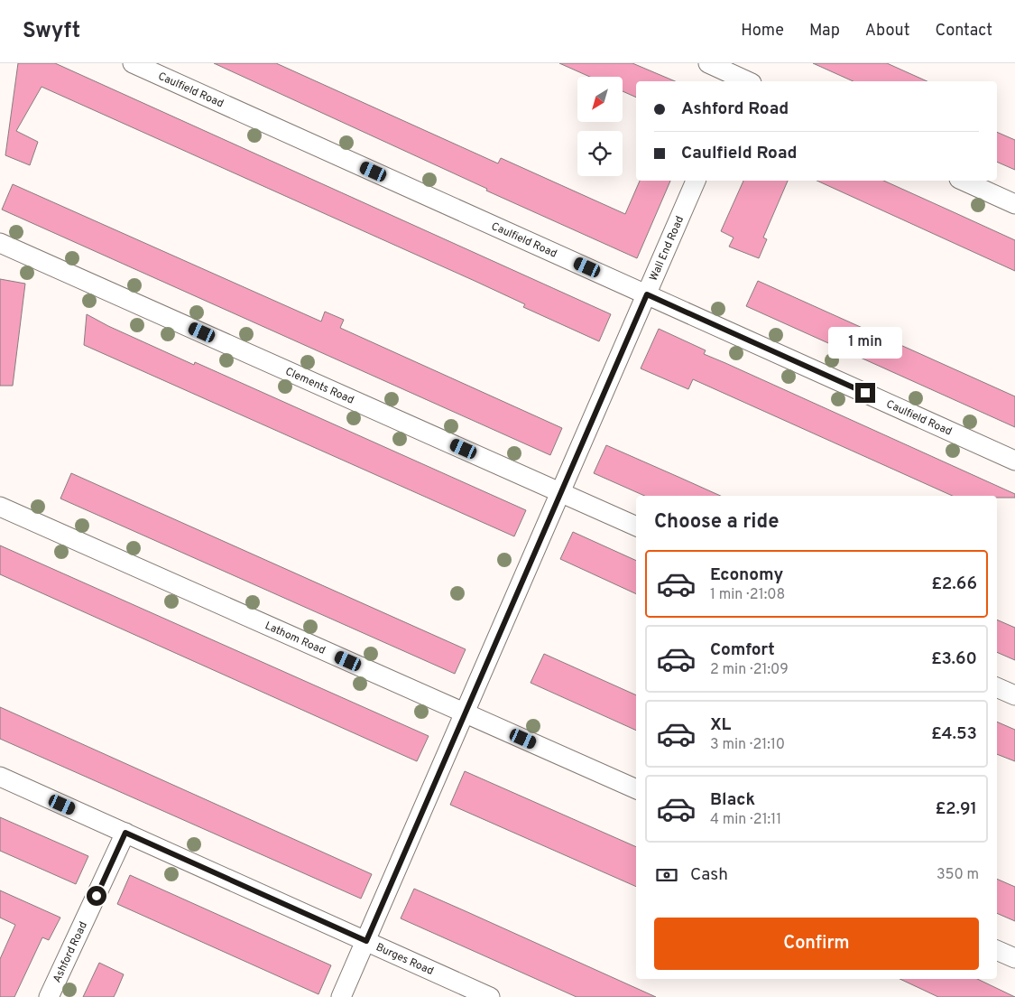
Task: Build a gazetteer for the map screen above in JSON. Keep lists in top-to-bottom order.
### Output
{
  "streets": {
    "street": [
      "Caulfield Road",
      "Wall End Road",
      "Clements Road",
      "Lathom Road",
      "Ashford Road",
      "Burges Road"
    ]
  },
  "crossings": [
    ["Caulfield Road", "Wall End Road"],
    ["Wall End Road", "Clements Road"],
    ["Wall End Road", "Lathom Road"],
    ["Wall End Road", "Burges Road"],
    ["Ashford Road", "Burges Road"]
  ],
  "north": "bottom left",
  "page": {
    "header": "Swyft",
    "nav": [
      "Home",
      "Map",
      "About",
      "Contact"
    ],
    "banner": ["Ashford Road", "Caulfield Road"],
    "bubble": "1 min",
    "heading": "Choose a ride",
    "list": [
      {
        "name": "Economy",
        "note": "1 min · 21:08",
        "value": "£2.66"
      },
      {
        "name": "Comfort",
        "note": "2 min · 21:09",
        "value": "£3.60"
      },
      {
        "name": "XL",
        "note": "3 min · 21:10",
        "value": "£4.53"
      },
      {
        "name": "Black",
        "note": "4 min · 21:11",
        "value": "£2.91"
      }
    ],
    "pay": ["Cash", "350 m"],
    "buttons": "Confirm"
  }
}
